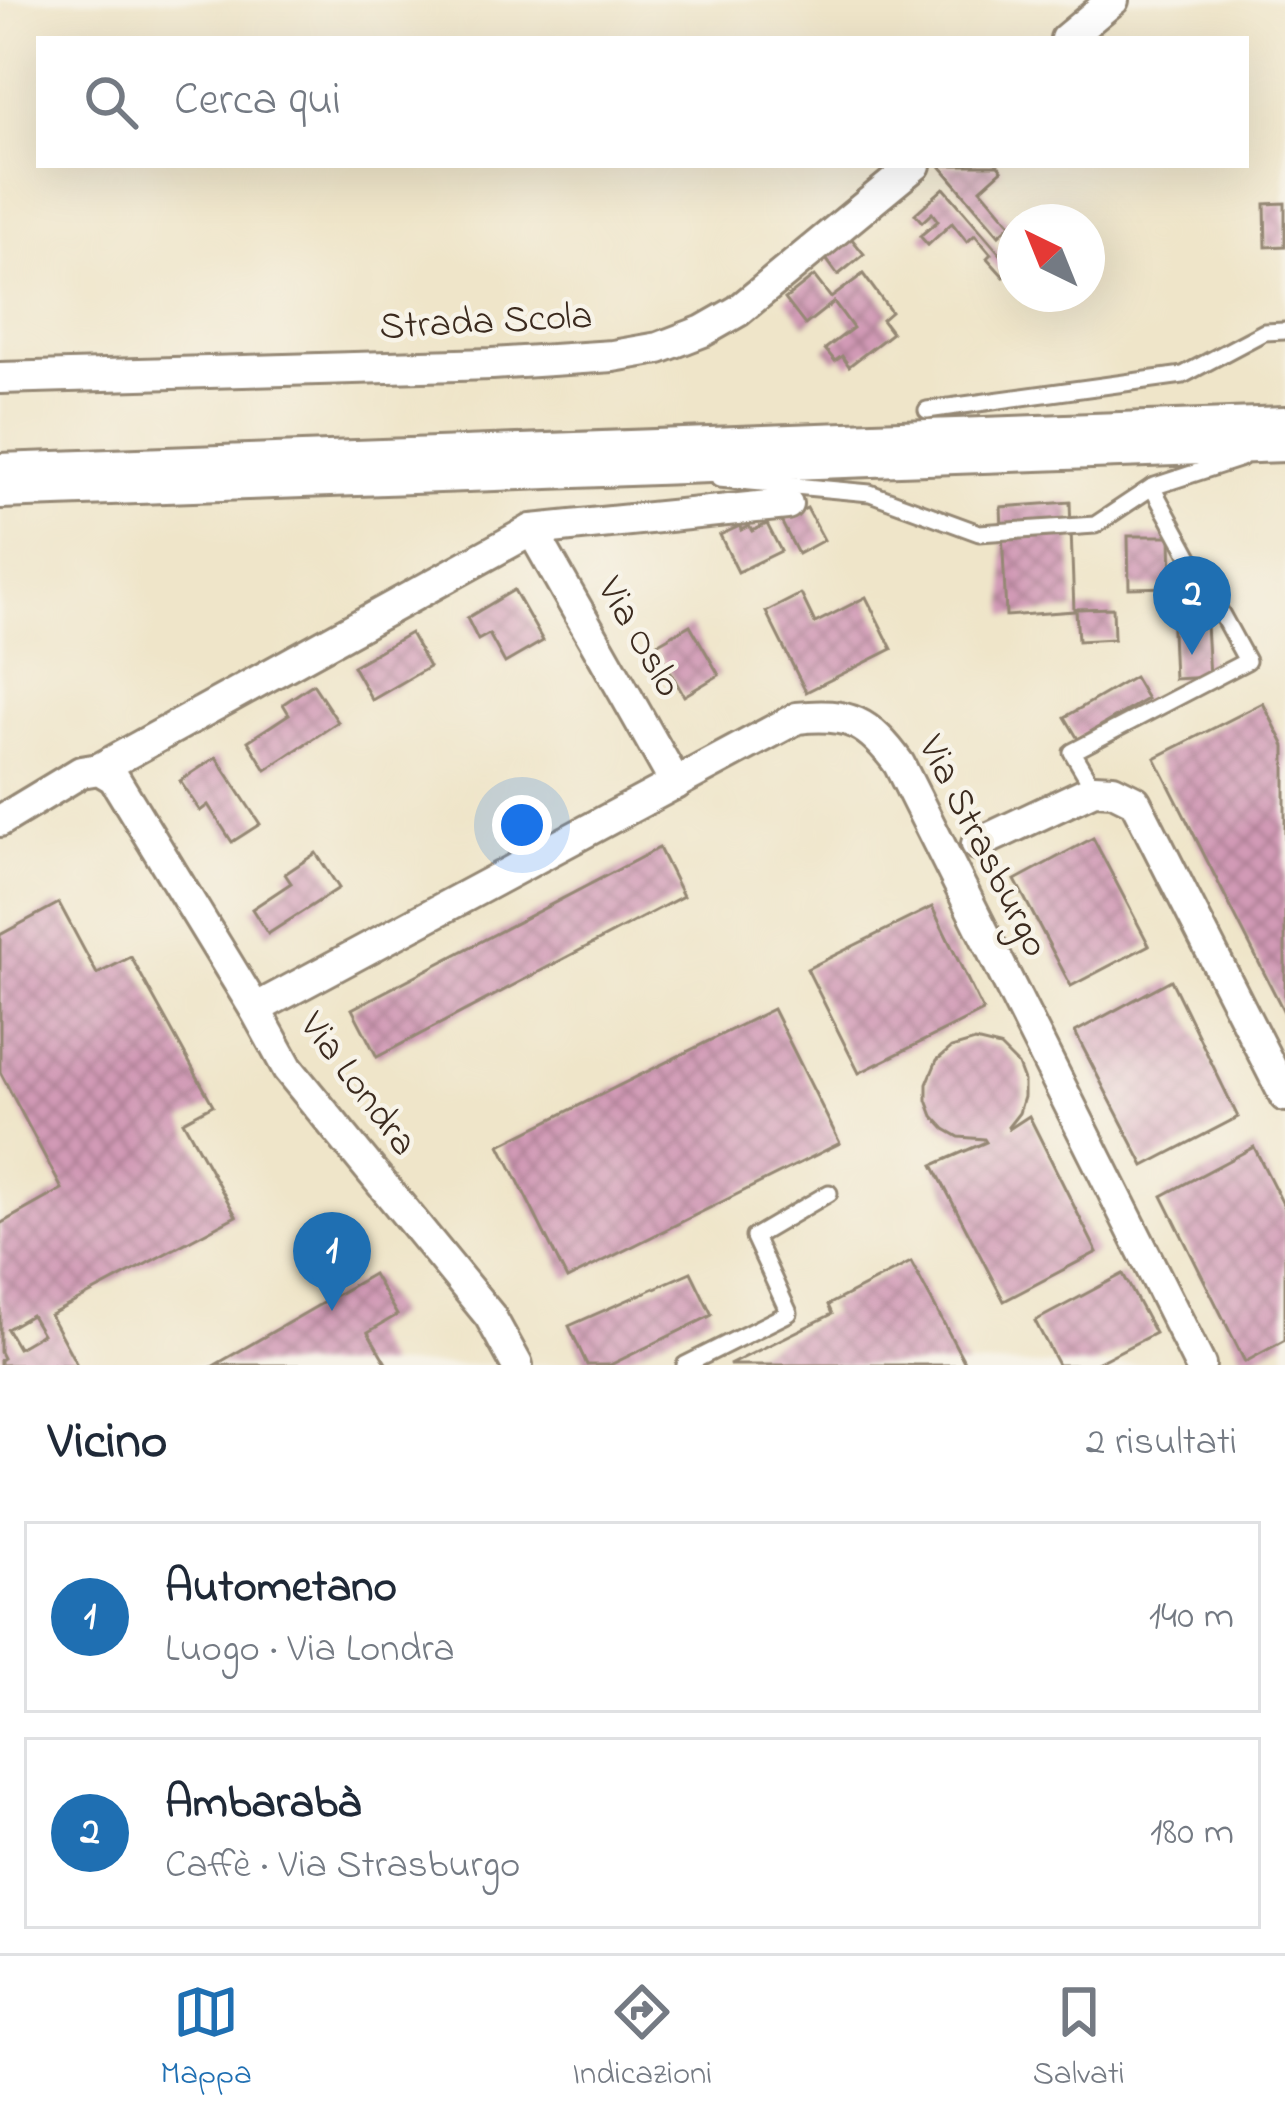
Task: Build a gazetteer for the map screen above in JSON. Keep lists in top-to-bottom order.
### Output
{
  "streets": {
    "street": [
      "Strada Scola",
      "Via Oslo",
      "Via Strasburgo",
      "Via Londra"
    ]
  },
  "crossings": [
    ["Via Oslo", "Via Strasburgo"],
    ["Via Strasburgo", "Via Londra"]
  ],
  "north": "top left",
  "page": {
    "search": "Cerca qui",
    "pins": ["2", "1"],
    "heading": ["Vicino", "2 risultati"],
    "list": [
      {
        "mark": "1",
        "name": "Autometano",
        "note": "Luogo · Via Londra",
        "value": "140 m"
      },
      {
        "mark": "2",
        "name": "Ambarabà",
        "note": "Caffè · Via Strasburgo",
        "value": "180 m"
      }
    ],
    "nav": ["Mappa", "Indicazioni", "Salvati"]
  }
}
